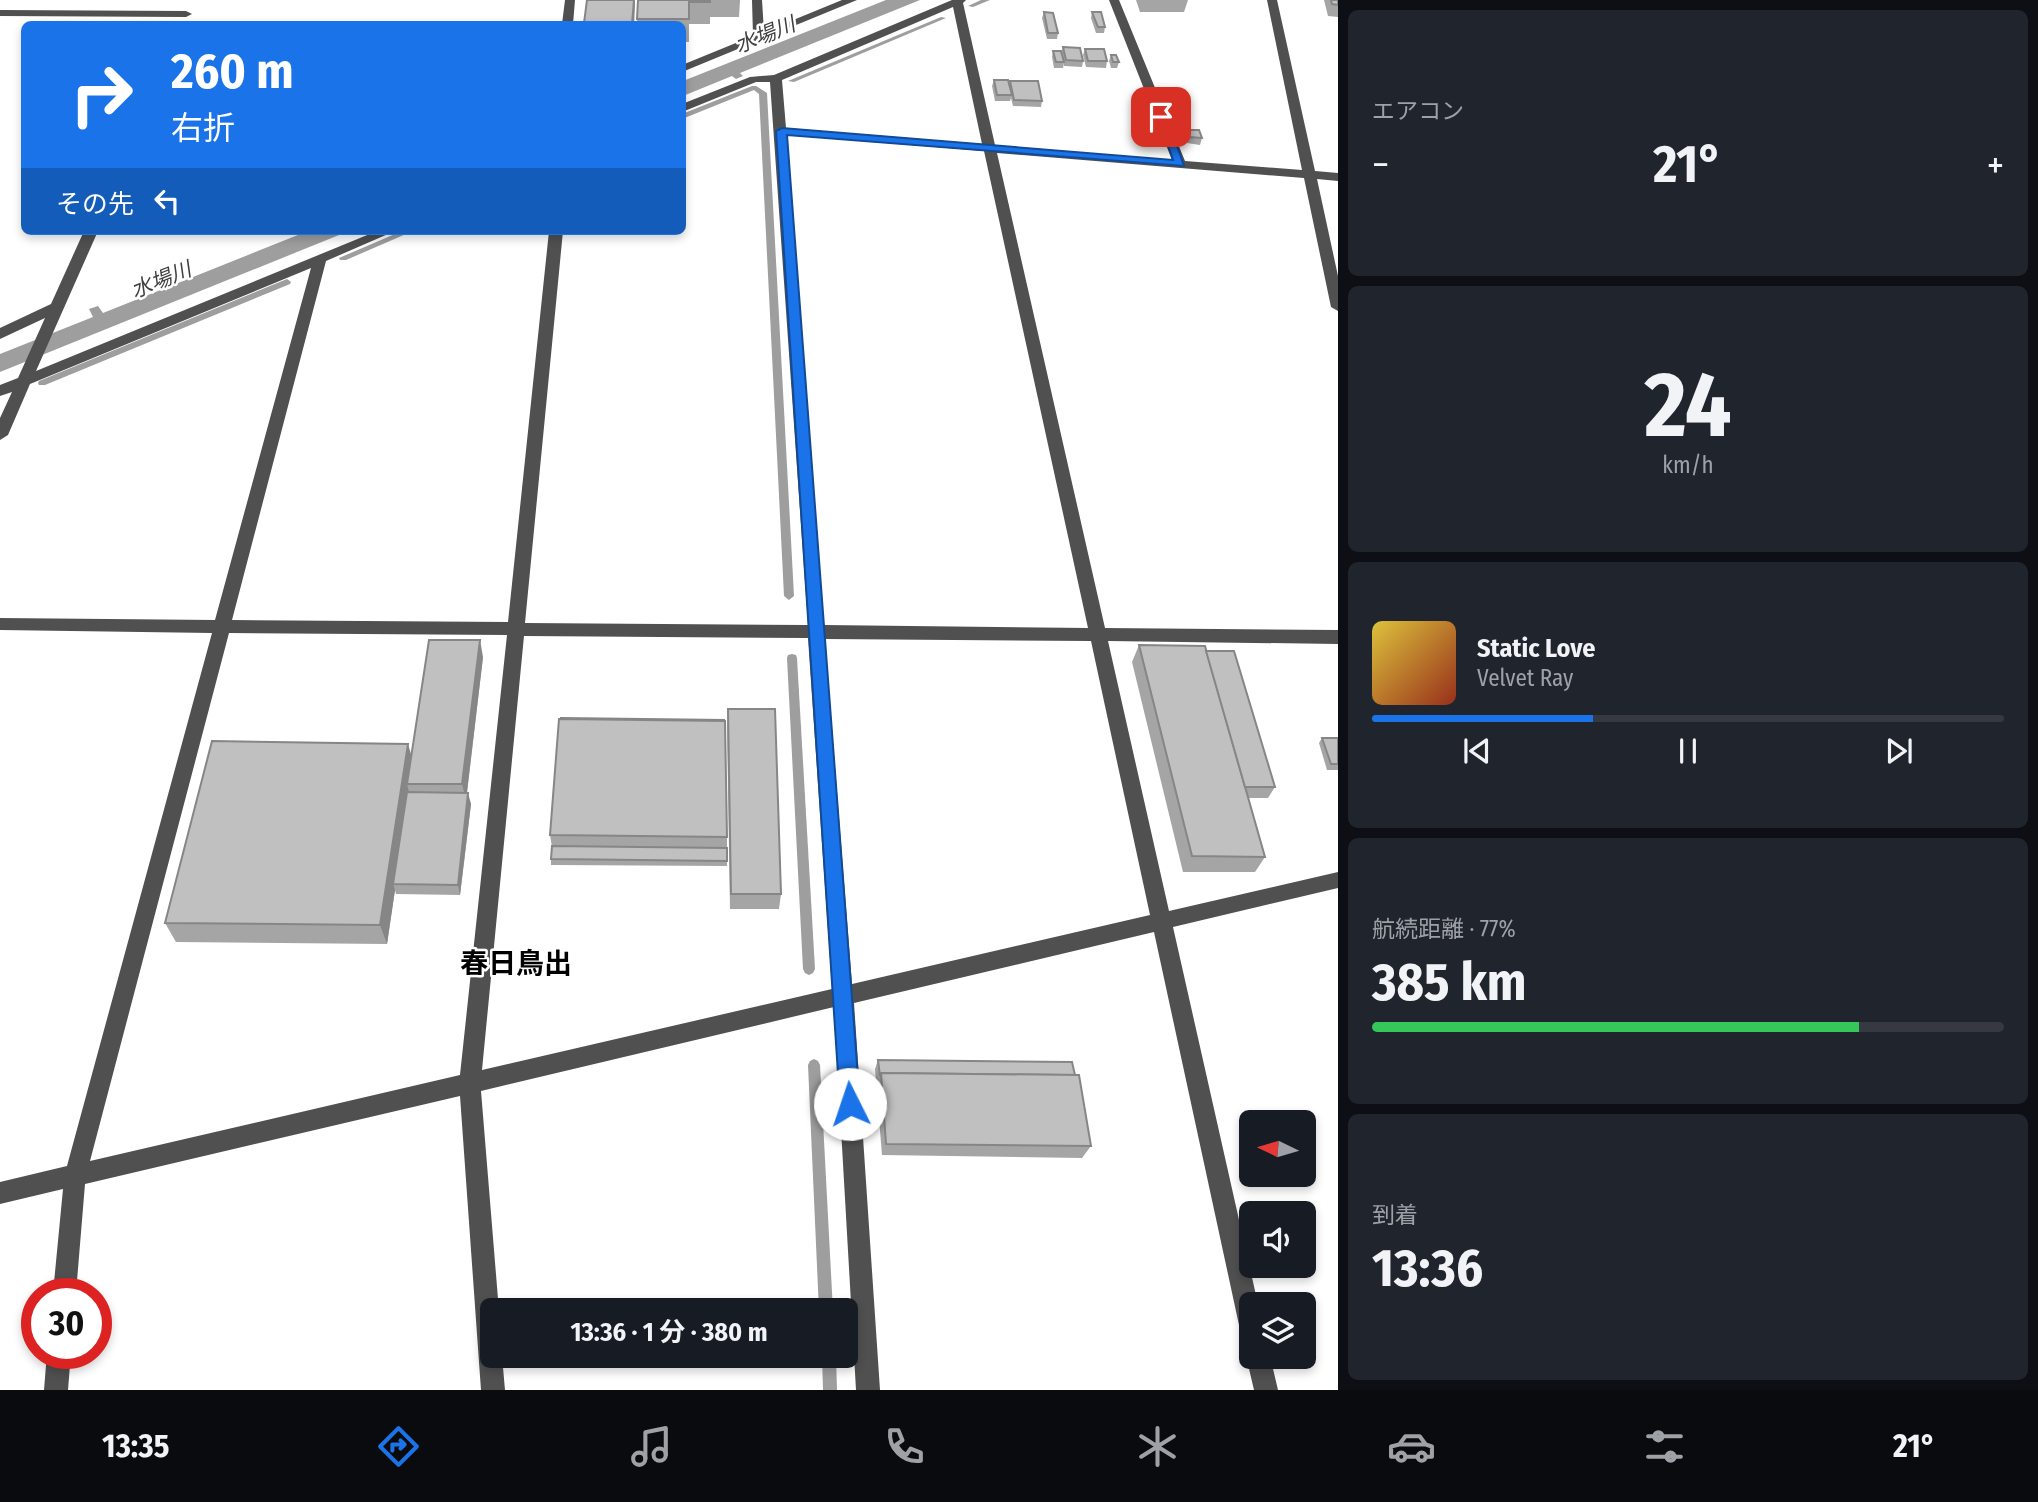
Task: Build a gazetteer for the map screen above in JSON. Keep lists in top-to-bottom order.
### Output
{
  "districts": ["春日鳥出"],
  "water": ["水場川"],
  "north": "left",
  "page": {
    "tile": [
      "エアコン",
      ["24", "km/h"],
      ["航続距離 · 77%", "385 km"],
      ["到着", "13:36"]
    ],
    "turn": ["260 m", "右折"],
    "heat": ["−", "21°", "+"],
    "then": "その先",
    "song": ["Static Love", "Velvet Ray"],
    "limit": "30",
    "trip": "13:36 · 1 分 · 380 m",
    "tabs": ["13:35", "21°"]
  }
}
